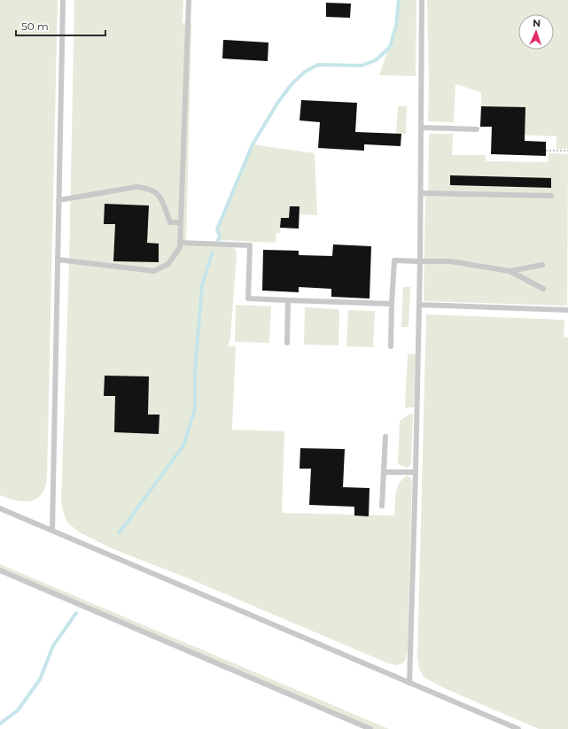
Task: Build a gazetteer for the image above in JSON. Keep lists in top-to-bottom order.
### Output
{
  "scale_bar": "50 m",
  "north": "top"
}
